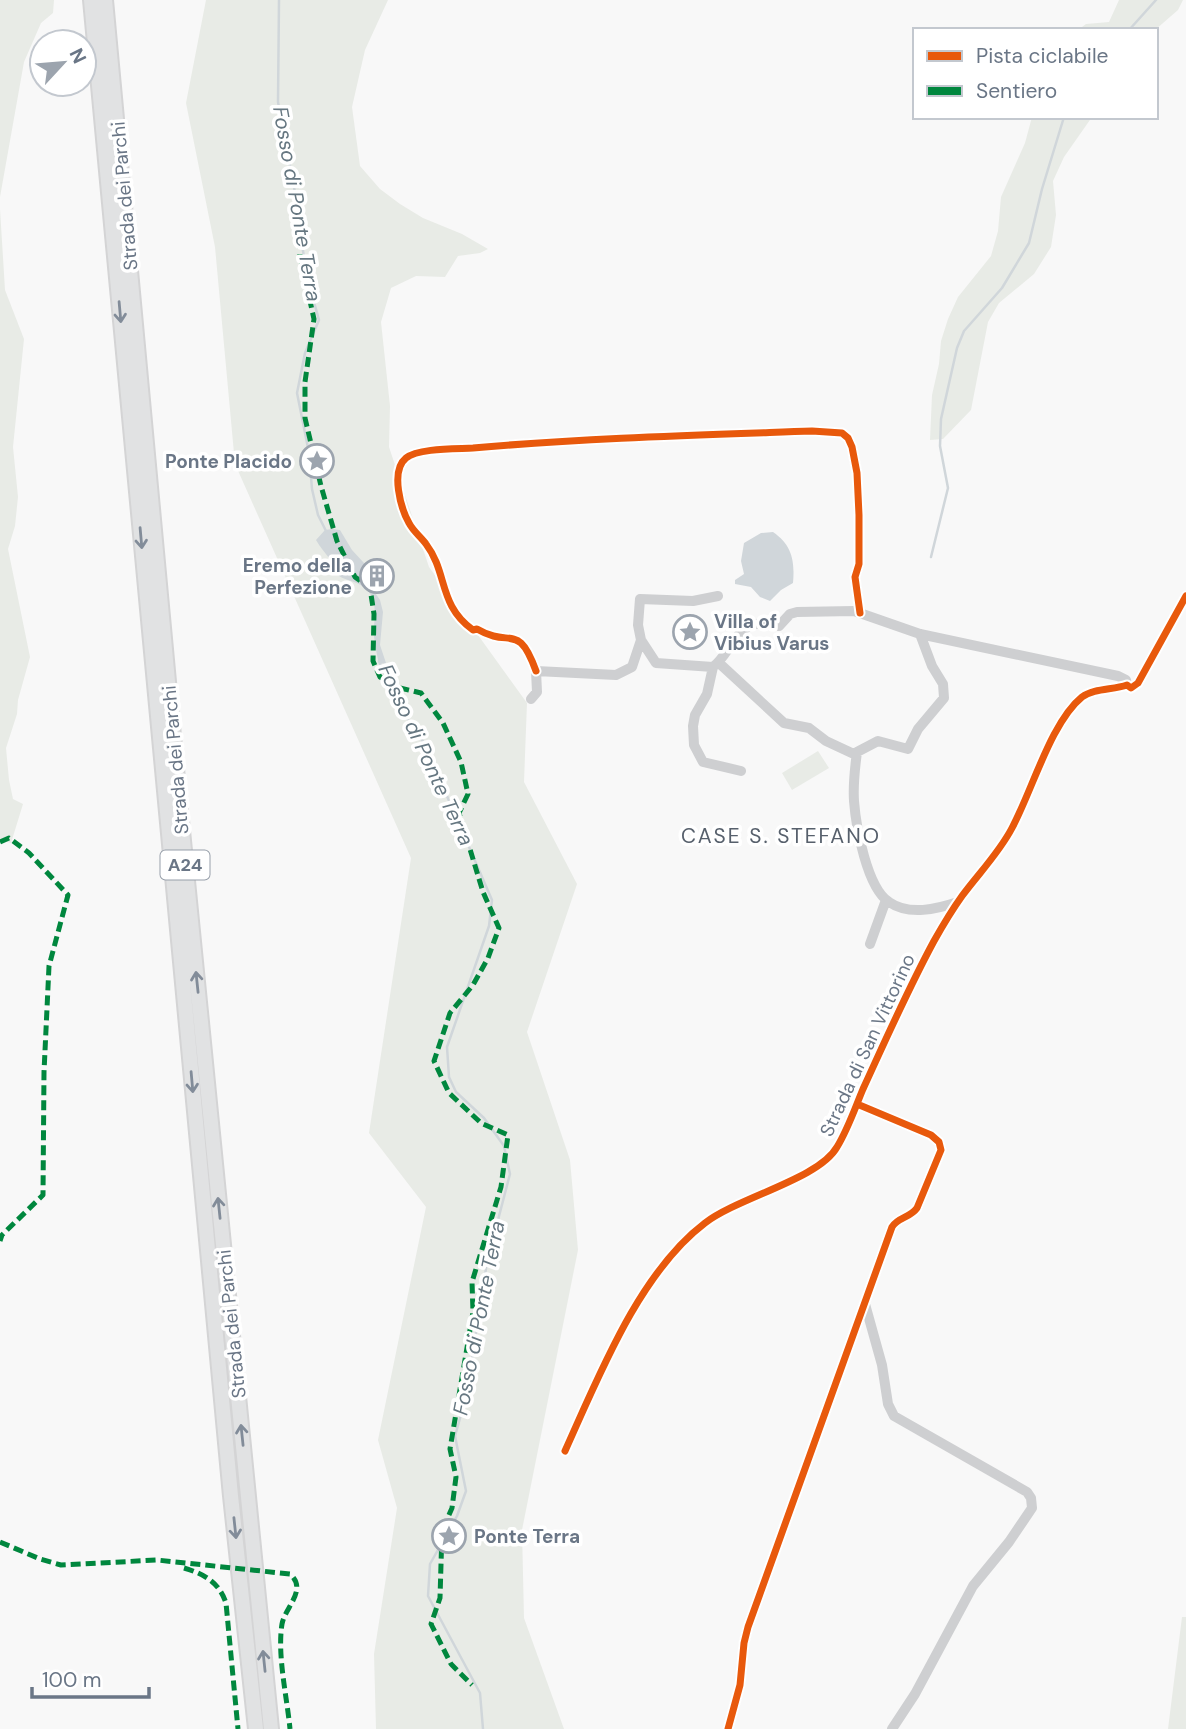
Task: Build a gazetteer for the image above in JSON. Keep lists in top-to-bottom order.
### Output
{
  "streets": {
    "highway": ["Strada dei Parchi", "A24"],
    "street": ["Strada di San Vittorino"]
  },
  "districts": ["CASE S. STEFANO"],
  "water": ["Fosso di Ponte Terra"],
  "places": {
    "place": ["Ponte Placido", "Villa of Vibius Varus", "Ponte Terra"],
    "building": ["Eremo della Perfezione"]
  },
  "legend": ["Pista ciclabile", "Sentiero"],
  "scale_bar": "100 m",
  "north": "top right"
}
